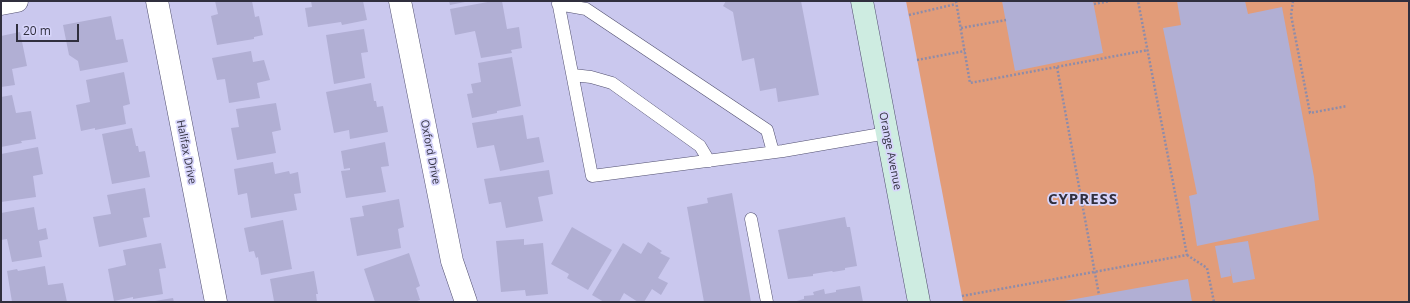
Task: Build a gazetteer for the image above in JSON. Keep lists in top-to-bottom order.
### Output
{
  "streets": {
    "main road": ["Orange Avenue"],
    "street": ["Halifax Drive", "Oxford Drive"]
  },
  "districts": ["CYPRESS"],
  "scale_bar": "20 m"
}
